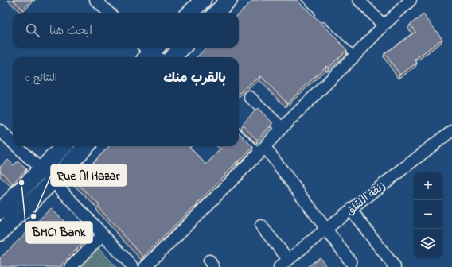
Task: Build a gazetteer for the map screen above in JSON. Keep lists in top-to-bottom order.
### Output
{
  "streets": {
    "street": ["زنقة اللقلق"]
  },
  "places": ["BMCI Bank", "Rue Al Hazar"],
  "page": {
    "search": "ابحث هنا",
    "heading": ["بالقرب منك", "النتائج: 0"],
    "map_buttons": ["+", "−"]
  }
}
